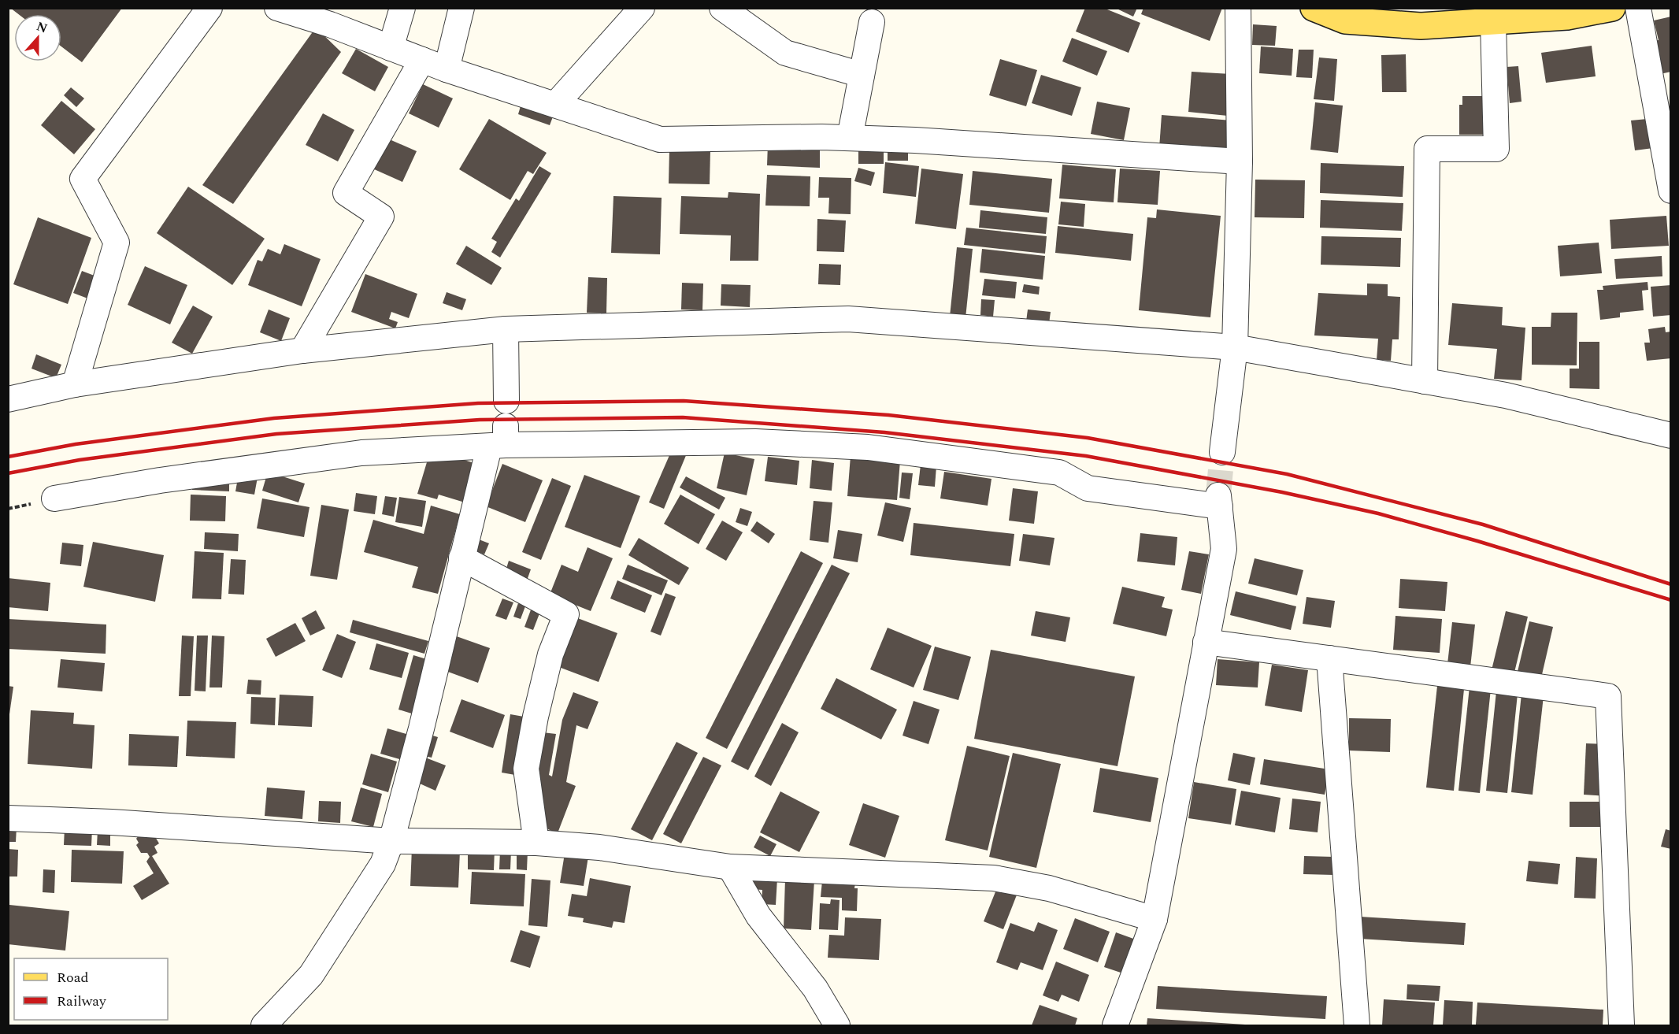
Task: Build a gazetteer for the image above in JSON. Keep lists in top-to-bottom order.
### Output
{
  "legend": ["Road", "Railway"],
  "north": "top"
}
